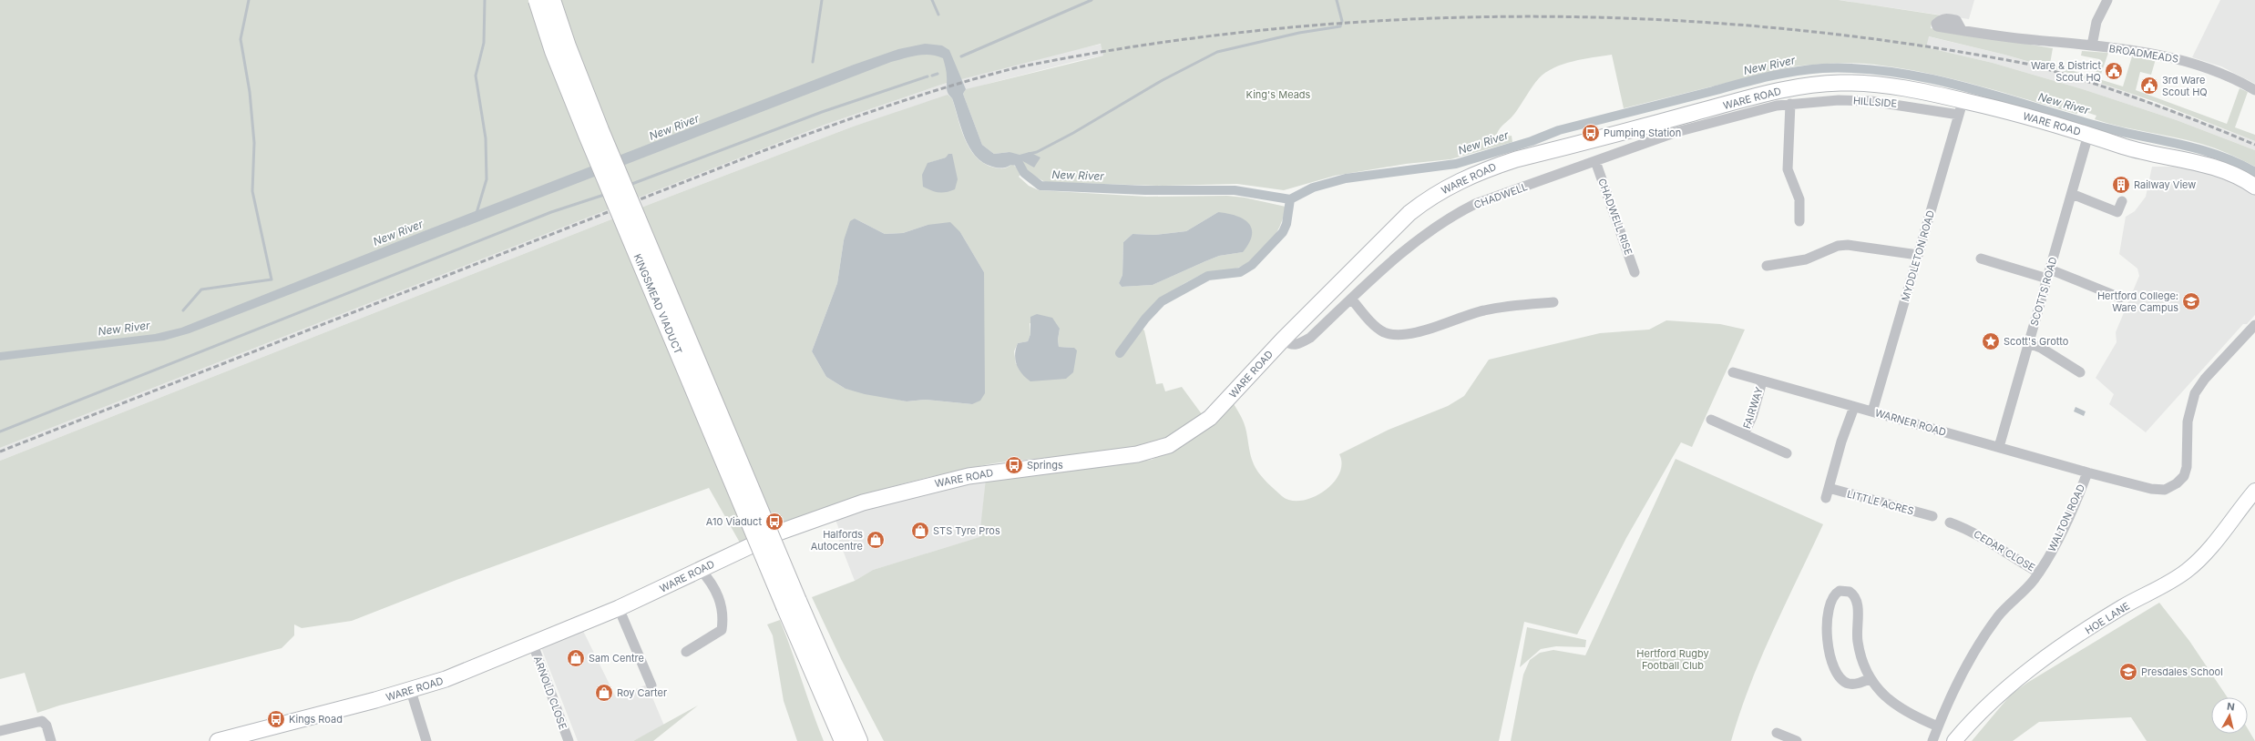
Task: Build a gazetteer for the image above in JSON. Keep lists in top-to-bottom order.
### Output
{
  "streets": {
    "highway": ["KINGSMEAD VIADUCT"],
    "main road": ["WARE ROAD"],
    "street": [
      "BROADMEADS",
      "HILLSIDE",
      "CHADWELL",
      "CHADWELL RISE",
      "MYDDLETON ROAD",
      "SCOTTS ROAD",
      "FAIRWAY",
      "WARNER ROAD",
      "LITTLE ACRES",
      "WALTON ROAD",
      "CEDAR CLOSE",
      "HOE LANE",
      "ARNOLD CLOSE"
    ]
  },
  "crossings": [
    ["WARE ROAD", "HILLSIDE"],
    ["WARE ROAD", "CHADWELL"],
    ["WARE ROAD", "MYDDLETON ROAD"],
    ["WARE ROAD", "SCOTTS ROAD"],
    ["WARE ROAD", "ARNOLD CLOSE"],
    ["HILLSIDE", "CHADWELL"],
    ["HILLSIDE", "MYDDLETON ROAD"],
    ["CHADWELL", "CHADWELL RISE"],
    ["MYDDLETON ROAD", "WARNER ROAD"],
    ["SCOTTS ROAD", "WARNER ROAD"],
    ["FAIRWAY", "WARNER ROAD"],
    ["WARNER ROAD", "LITTLE ACRES"],
    ["WARNER ROAD", "WALTON ROAD"],
    ["WALTON ROAD", "CEDAR CLOSE"]
  ],
  "water": ["New River"],
  "parks": ["King's Meads", "Hertford Rugby Football Club"],
  "places": {
    "public building": ["Ware & District Scout HQ", "3rd Ware Scout HQ"],
    "bus stop": [
      "Pumping Station",
      "Springs",
      "A10 Viaduct",
      "Kings Road"
    ],
    "building": ["Railway View"],
    "school or university": ["Hertford College: Ware Campus", "Presdales School"],
    "place": ["Scott's Grotto"],
    "shop": [
      "STS Tyre Pros",
      "Halfords Autocentre",
      "Sam Centre",
      "Roy Carter"
    ]
  },
  "north": "top"
}
